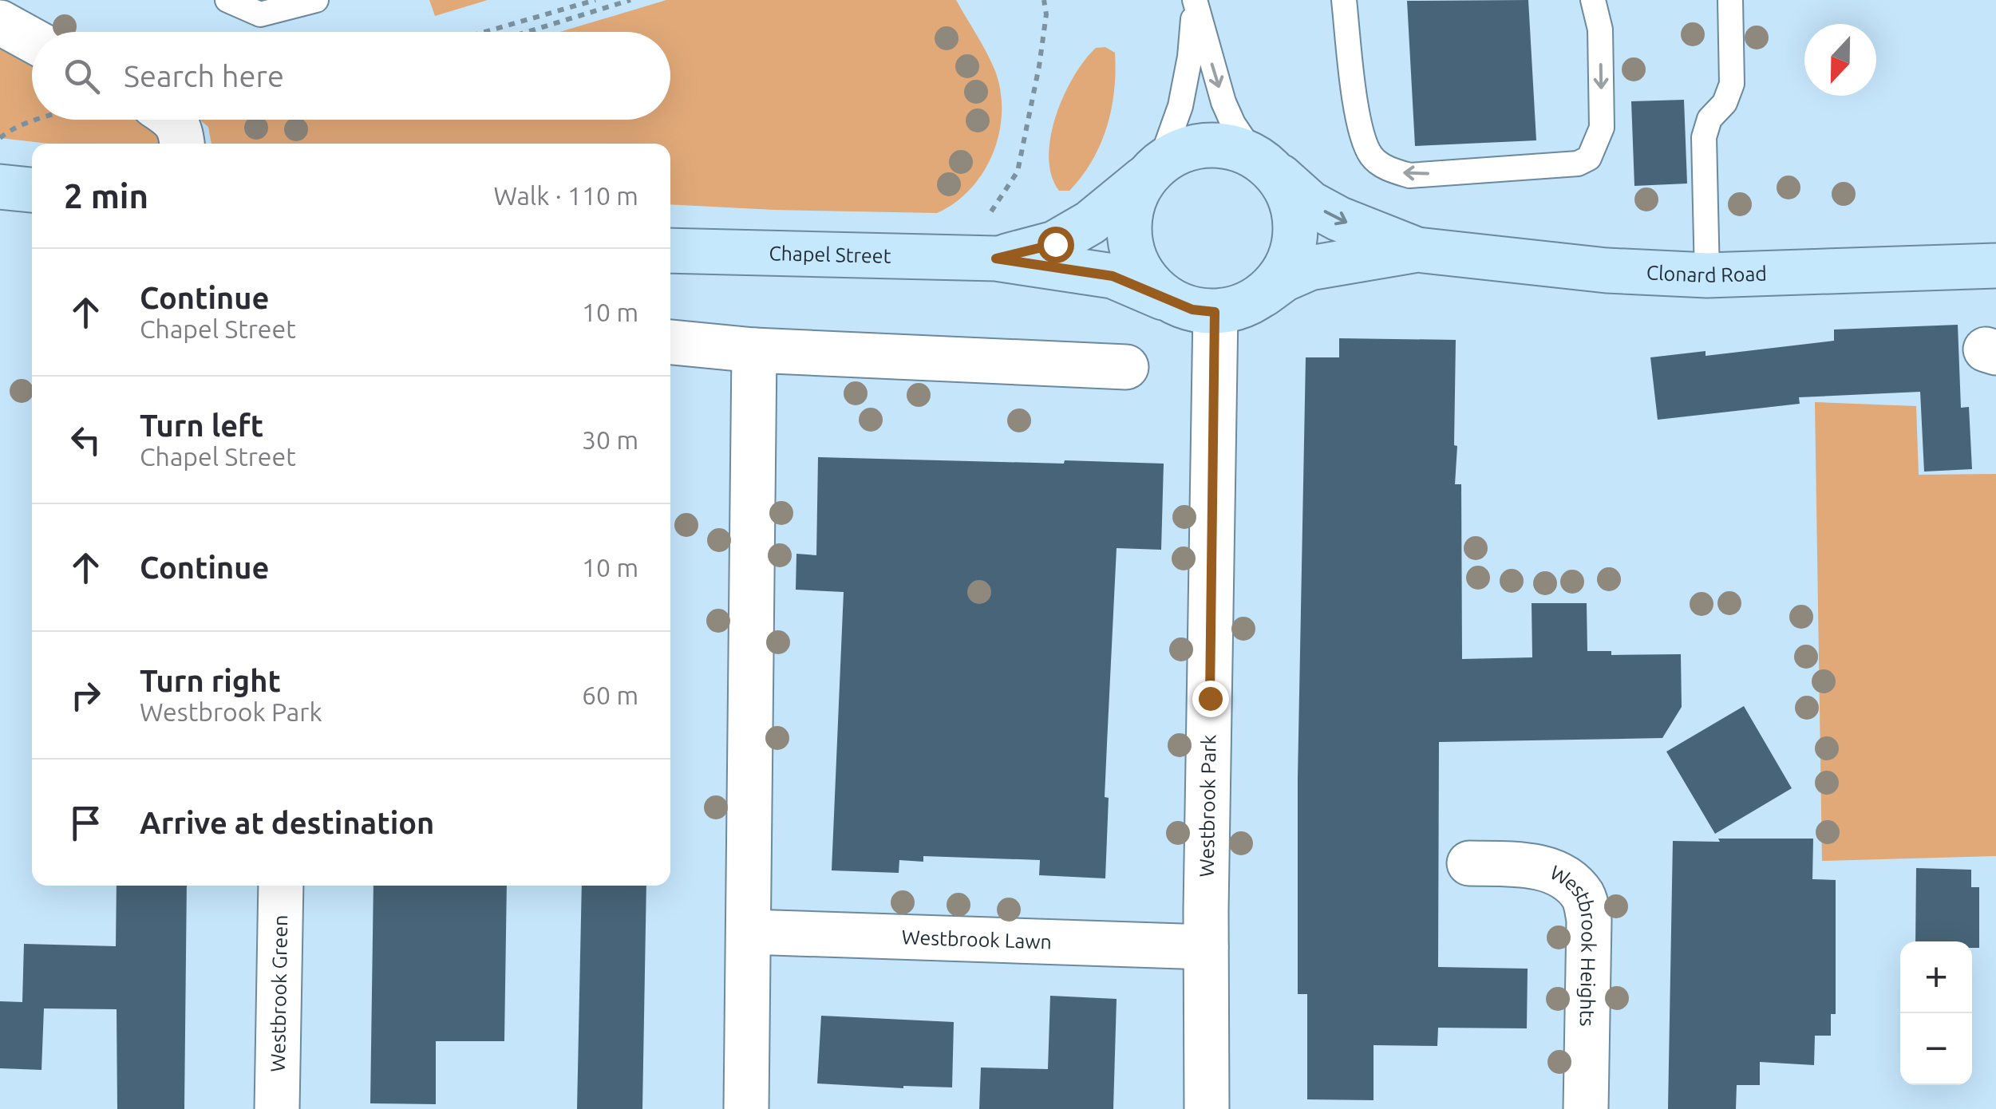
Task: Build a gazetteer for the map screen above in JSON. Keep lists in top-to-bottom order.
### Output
{
  "streets": {
    "main road": ["Chapel Street", "Clonard Road"],
    "street": [
      "Westbrook Park",
      "Westbrook Lawn",
      "Westbrook Heights",
      "Westbrook Green"
    ]
  },
  "crossings": [
    ["Chapel Street", "Clonard Road"],
    ["Chapel Street", "Westbrook Park"],
    ["Clonard Road", "Westbrook Park"],
    ["Westbrook Park", "Westbrook Lawn"]
  ],
  "north": "bottom",
  "page": {
    "search": "Search here",
    "heading": ["2 min", "Walk · 110 m"],
    "list": [
      ["Continue", "Chapel Street", "10 m"],
      ["Turn left", "Chapel Street", "30 m"],
      ["Continue", "10 m"],
      ["Turn right", "Westbrook Park", "60 m"],
      "Arrive at destination"
    ],
    "map_buttons": ["+", "−"]
  }
}
